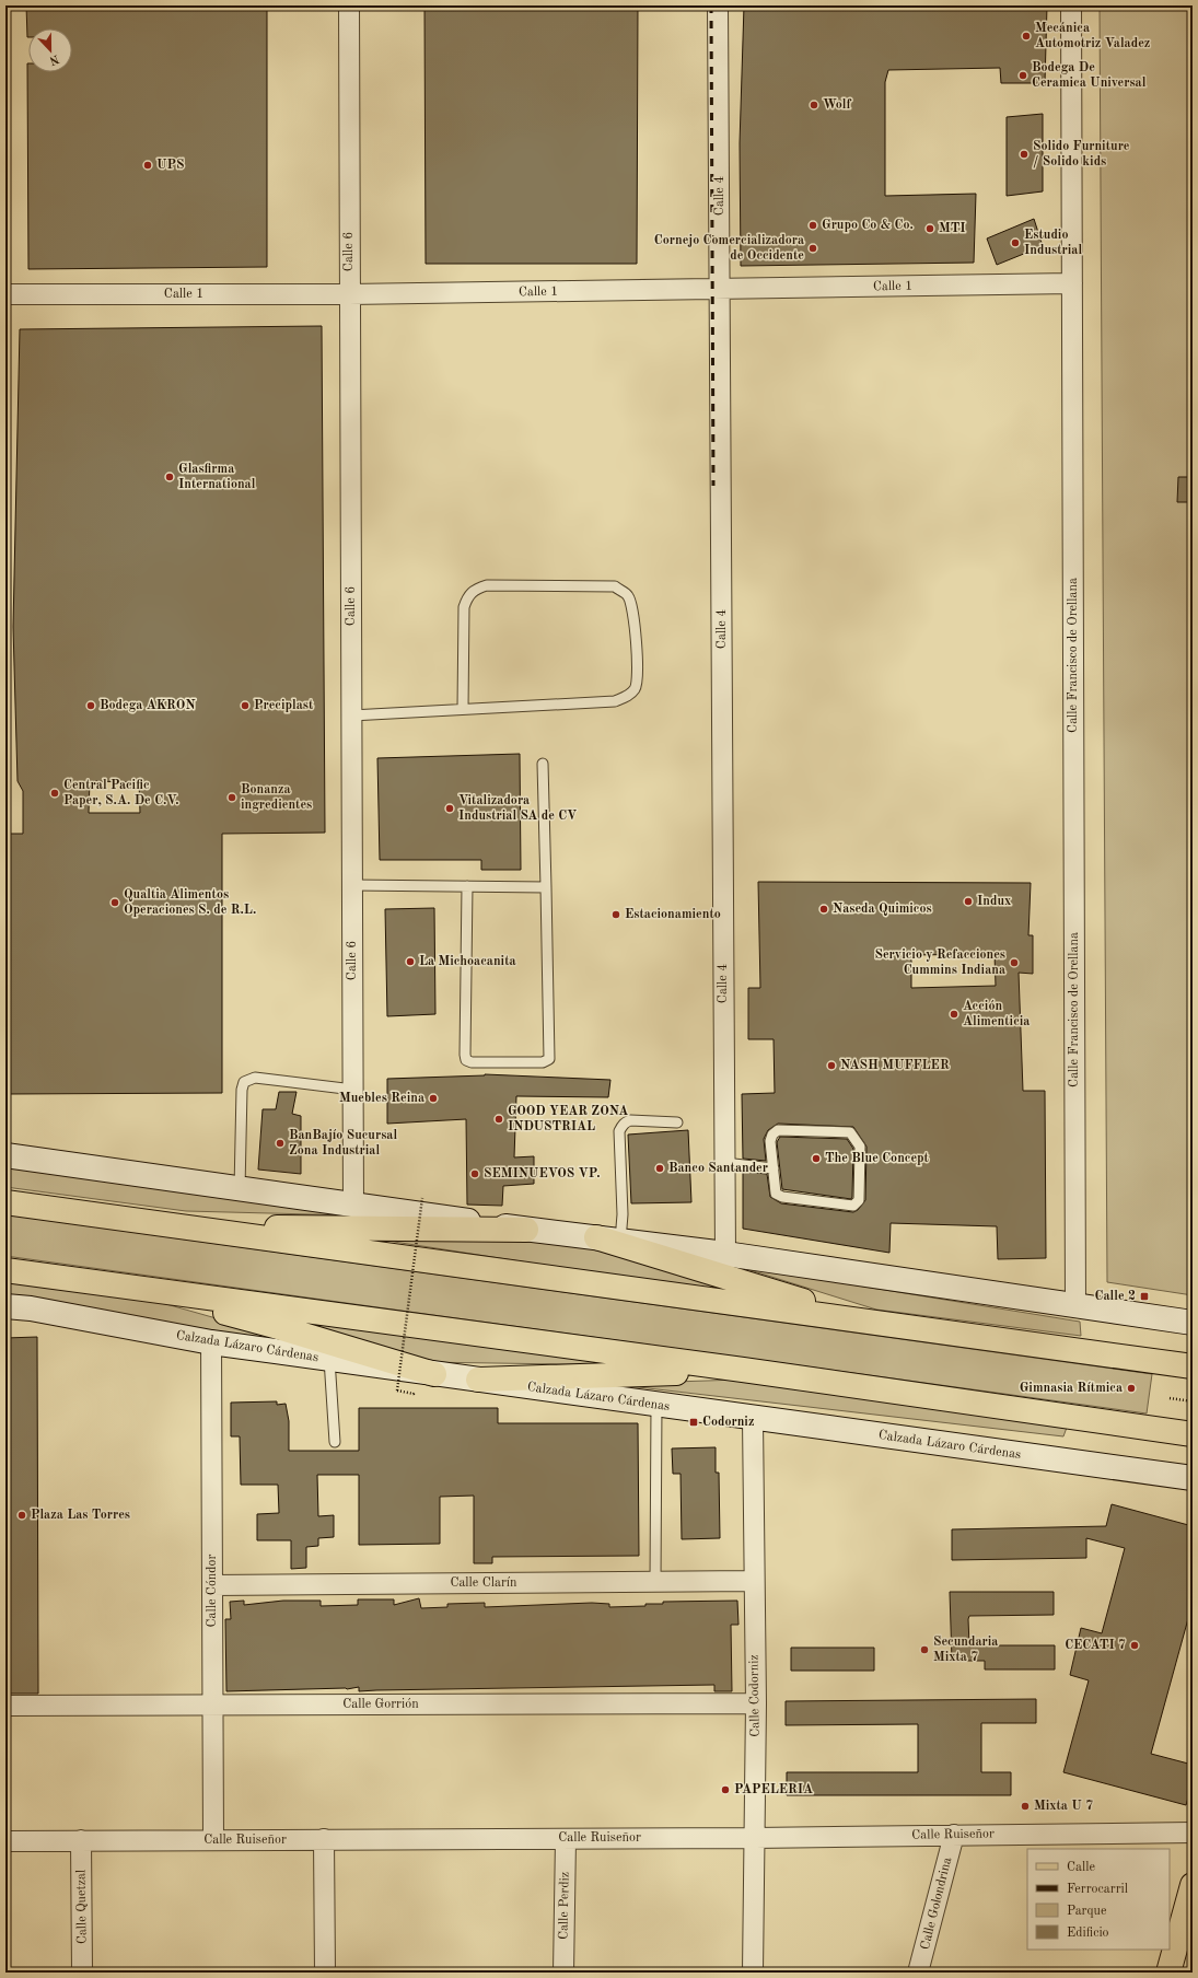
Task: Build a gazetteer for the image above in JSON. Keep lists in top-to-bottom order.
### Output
{
  "streets": {
    "main road": ["Calzada Lázaro Cárdenas"],
    "street": [
      "Calle 4",
      "Calle 6",
      "Calle 1",
      "Calle Francisco de Orellana",
      "Calle Clarín",
      "Calle Cóndor",
      "Calle Codorniz",
      "Calle Gorrión",
      "Calle Ruiseñor",
      "Calle Golondrina",
      "Calle Perdiz",
      "Calle Quetzal"
    ]
  },
  "crossings": [
    ["Calle 4", "Calle 1"],
    ["Calle 6", "Calle 1"],
    ["Calle 1", "Calle Francisco de Orellana"],
    ["Calzada Lázaro Cárdenas", "Calle Cóndor"],
    ["Calzada Lázaro Cárdenas", "Calle Codorniz"],
    ["Calle Clarín", "Calle Cóndor"],
    ["Calle Clarín", "Calle Codorniz"],
    ["Calle Cóndor", "Calle Gorrión"],
    ["Calle Cóndor", "Calle Ruiseñor"],
    ["Calle Codorniz", "Calle Gorrión"],
    ["Calle Codorniz", "Calle Ruiseñor"],
    ["Calle Ruiseñor", "Calle Golondrina"],
    ["Calle Ruiseñor", "Calle Perdiz"],
    ["Calle Ruiseñor", "Calle Quetzal"]
  ],
  "places": {
    "other": [
      "Mecánica Automotriz Valadez",
      "Bodega De Ceramica Universal",
      "Wolf",
      "Solido Furniture / Solido kids",
      "UPS",
      "Grupo Co & Co.",
      "MTI",
      "Estudio Industrial",
      "Cornejo Comercializadora de Occidente",
      "Glasfirma International",
      "Bodega AKRON",
      "Preciplast",
      "Central Pacific Paper, S.A. De C.V.",
      "Bonanza ingredientes",
      "Vitalizadora Industrial SA de CV",
      "Indux",
      "Qualtia Alimentos Operaciones S. de R.L.",
      "Naseda Quimicos",
      "Estacionamiento",
      "La Michoacanita",
      "Servicio y Refacciones Cummins Indiana",
      "Acción Alimenticia",
      "NASH MUFFLER",
      "Muebles Reina",
      "GOOD YEAR ZONA INDUSTRIAL",
      "BanBajío Sucursal Zona Industrial",
      "The Blue Concept",
      "Banco Santander",
      "SEMINUEVOS VP.",
      "Gimnasia Rítmica",
      "Plaza Las Torres",
      "CECATI 7",
      "Secundaria Mixta 7",
      "PAPELERIA",
      "Mixta U 7"
    ],
    "transit": ["Calle 2", "Codorniz"]
  },
  "legend": [
    "Calle",
    "Ferrocarril",
    "Parque",
    "Edificio"
  ],
  "north": "bottom"
}
